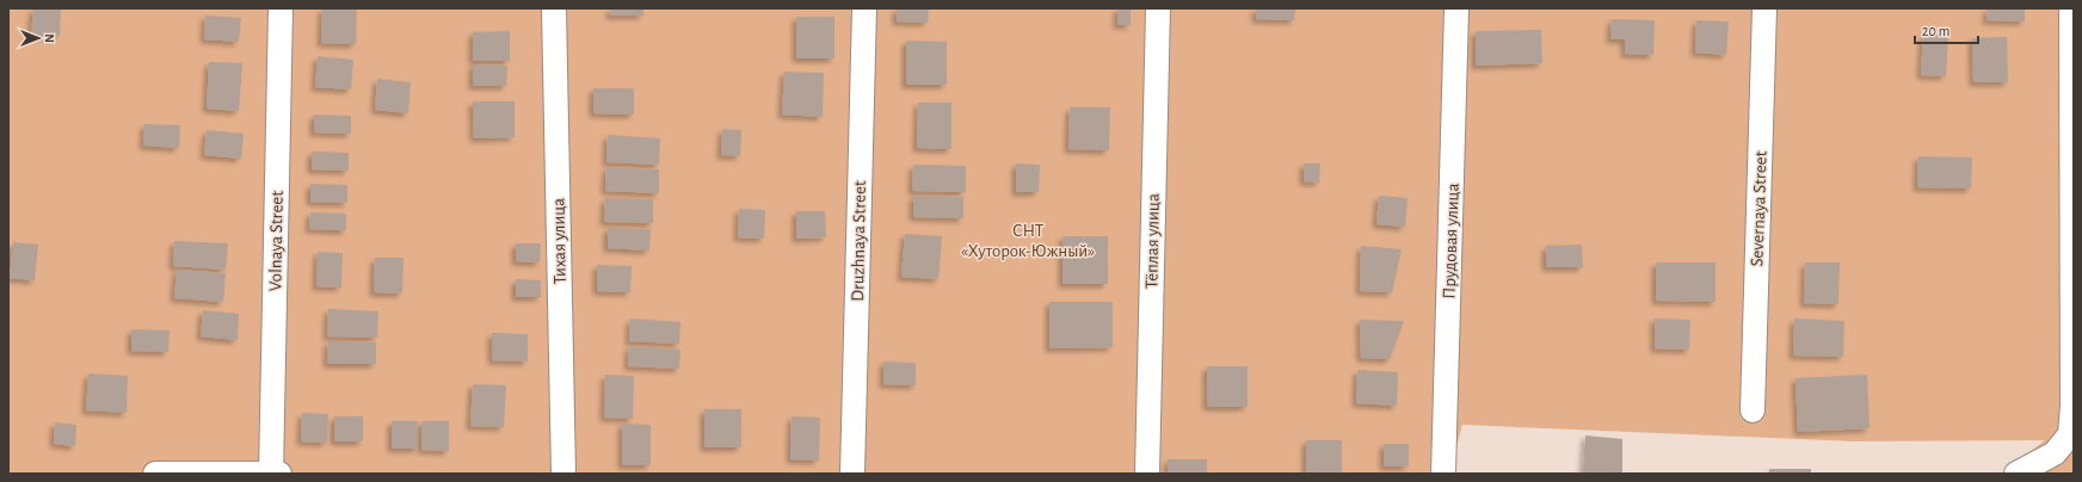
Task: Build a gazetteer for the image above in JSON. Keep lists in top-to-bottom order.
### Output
{
  "streets": {
    "street": [
      "Severnaya Street",
      "Volnaya Street",
      "Тихая улица",
      "Druzhnaya Street",
      "Тёплая улица",
      "Прудовая улица"
    ]
  },
  "parks": ["СНТ «Хуторок-Южный»"],
  "scale_bar": "20 m",
  "north": "right"
}
